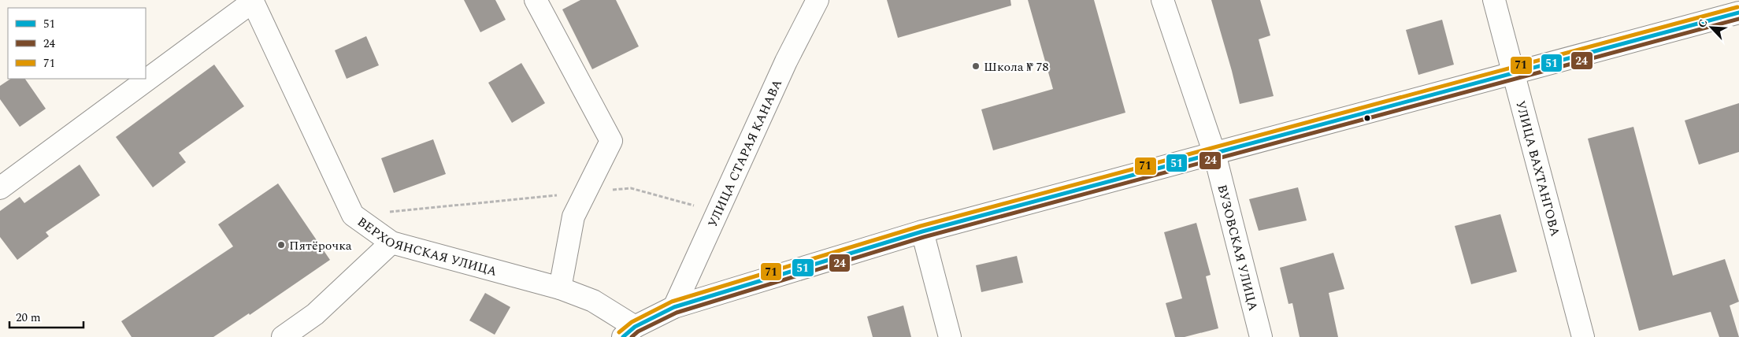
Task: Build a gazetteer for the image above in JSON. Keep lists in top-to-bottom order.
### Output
{
  "streets": {
    "street": [
      "УЛИЦА СТАРАЯ КАНАВА",
      "УЛИЦА ВАХТАНГОВА",
      "ВЕРХОЯНСКАЯ УЛИЦА",
      "ВУЗОВСКАЯ УЛИЦА"
    ]
  },
  "places": ["Школа № 78", "Пятёрочка"],
  "lines": ["transit line 71", "transit line 51", "transit line 24"],
  "legend": ["51", "24", "71"],
  "scale_bar": "20 m",
  "north": "top left"
}
